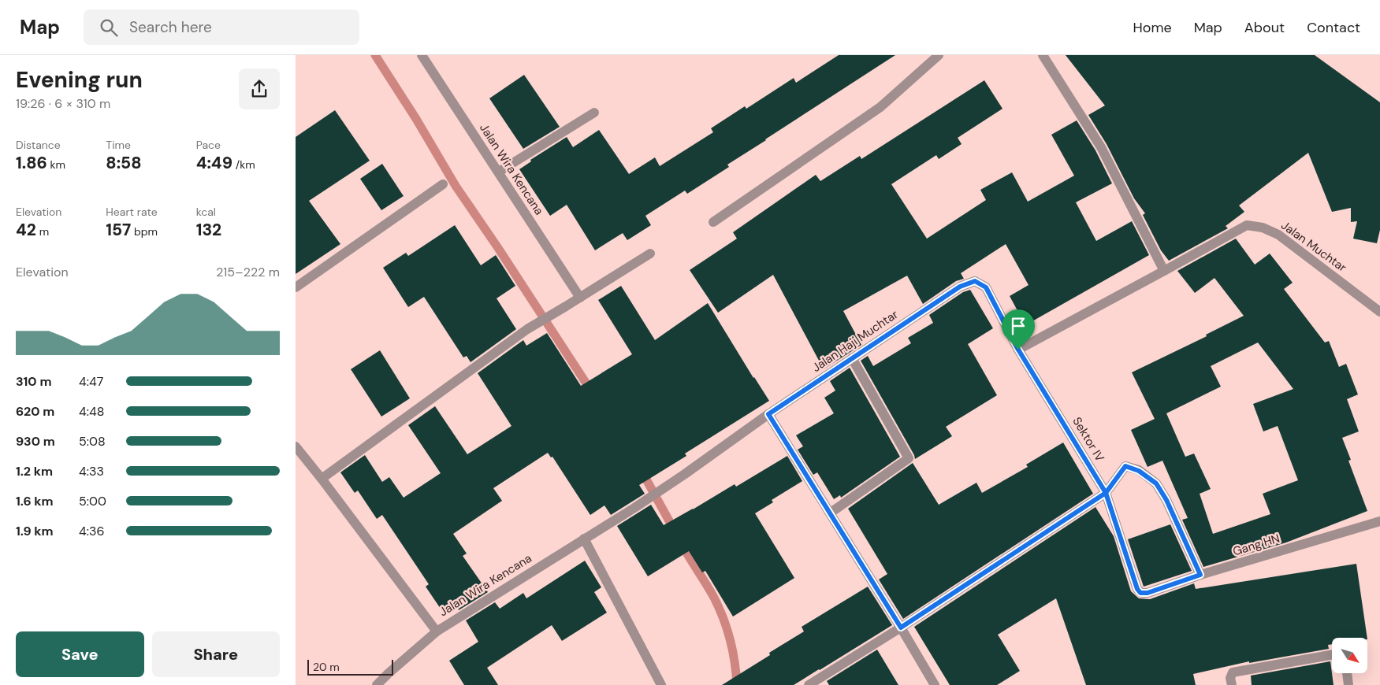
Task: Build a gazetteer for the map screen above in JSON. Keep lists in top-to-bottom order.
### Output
{
  "streets": {
    "street": [
      "Jalan Wira Kencana",
      "Jalan Muchtar",
      "Jalan Haji Muchtar",
      "Sektor IV",
      "Gang HN"
    ]
  },
  "crossings": [
    ["Jalan Wira Kencana", "Jalan Haji Muchtar"],
    ["Jalan Muchtar", "Jalan Haji Muchtar"],
    ["Jalan Muchtar", "Sektor IV"],
    ["Jalan Haji Muchtar", "Sektor IV"],
    ["Sektor IV", "Gang HN"]
  ],
  "scale_bar": "20 m",
  "north": "bottom right",
  "page": {
    "header": "Map",
    "search": "Search here",
    "nav": [
      "Home",
      "Map",
      "About",
      "Contact"
    ],
    "heading": ["Evening run", "19:26 · 6 × 310 m"],
    "stats": [
      ["Distance", "1.86 km"],
      ["Time", "8:58"],
      ["Pace", "4:49 /km"],
      ["Elevation", "42 m"],
      ["Heart rate", "157 bpm"],
      ["kcal", "132"]
    ],
    "chart": ["Elevation", "215–222 m"],
    "list": [
      {
        "name": "310 m",
        "note": "4:47"
      },
      {
        "name": "620 m",
        "note": "4:48"
      },
      {
        "name": "930 m",
        "note": "5:08"
      },
      {
        "name": "1.2 km",
        "note": "4:33"
      },
      {
        "name": "1.6 km",
        "note": "5:00"
      },
      {
        "name": "1.9 km",
        "note": "4:36"
      }
    ],
    "buttons": ["Save", "Share"],
    "scale": "20 m"
  }
}
